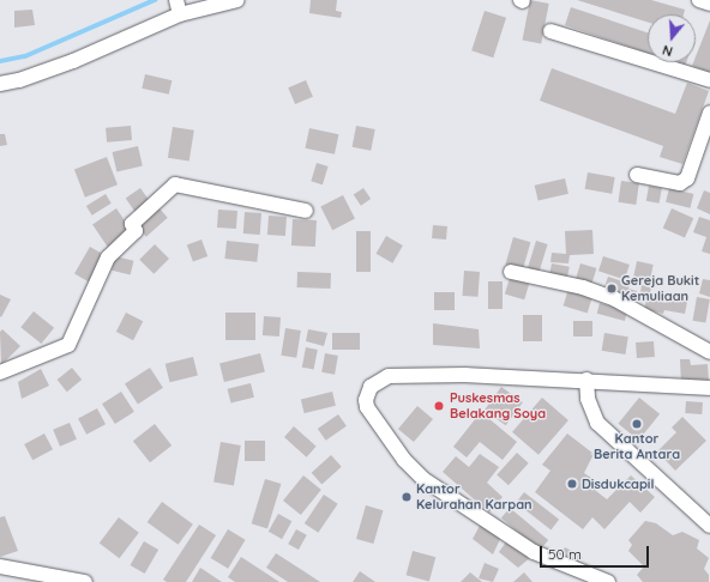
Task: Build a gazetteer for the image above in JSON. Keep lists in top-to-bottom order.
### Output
{
  "places": [
    "Gereja Bukit Kemuliaan",
    "Puskesmas Belakang Soya",
    "Kantor Berita Antara",
    "Disdukcapil",
    "Kantor Kelurahan Karpan"
  ],
  "scale_bar": "50 m",
  "north": "bottom"
}
